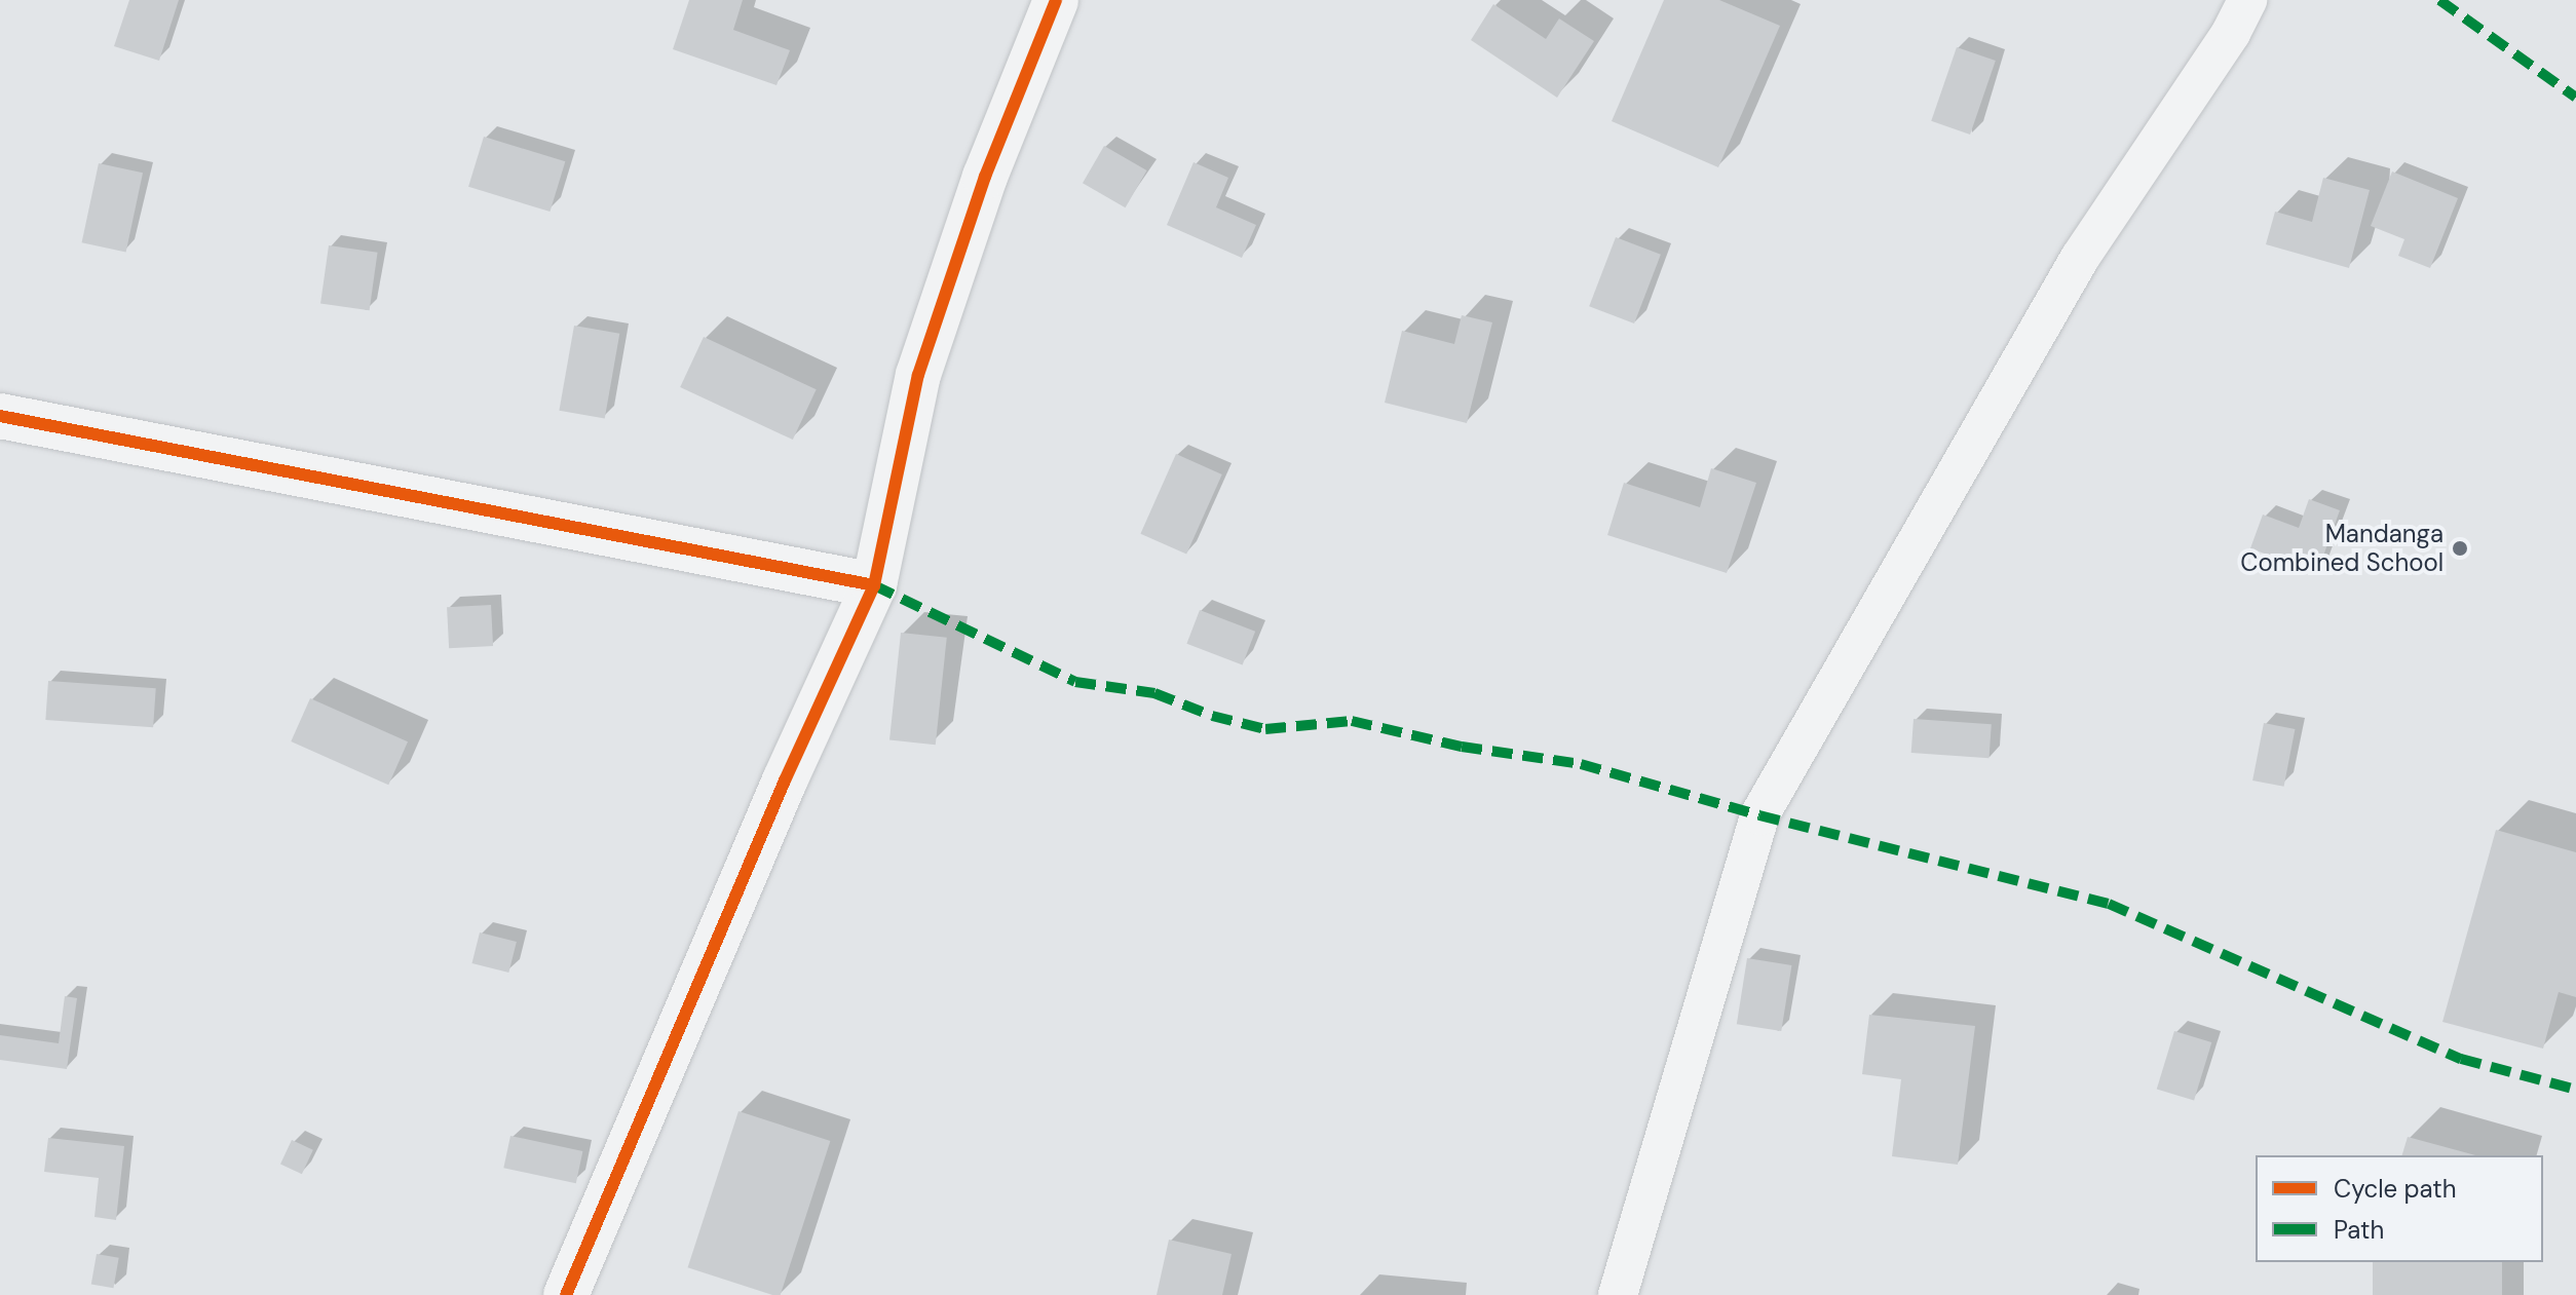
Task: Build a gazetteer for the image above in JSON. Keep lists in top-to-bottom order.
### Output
{
  "places": ["Mandanga Combined School"],
  "legend": ["Cycle path", "Path"]
}
